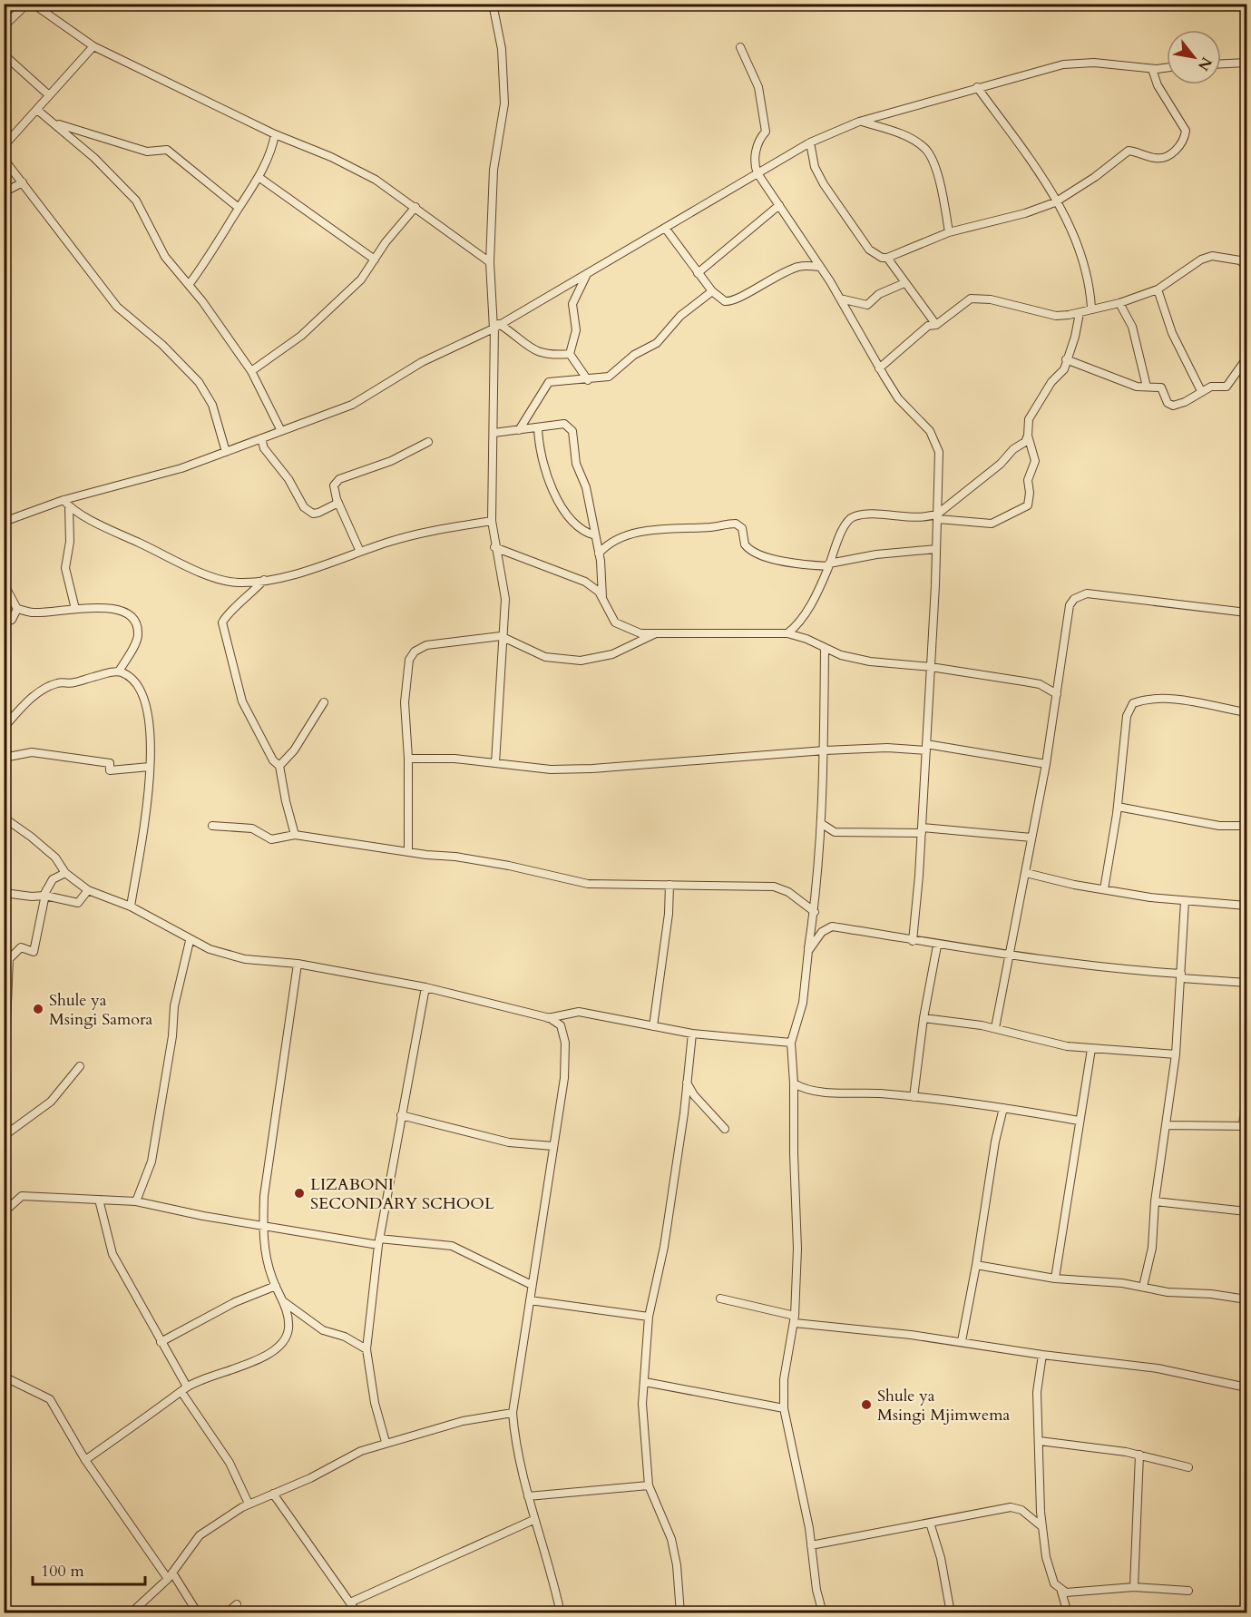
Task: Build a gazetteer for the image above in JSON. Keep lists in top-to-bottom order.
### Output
{
  "places": ["Shule ya Msingi Samora", "LIZABONI SECONDARY SCHOOL", "Shule ya Msingi Mjimwema"],
  "scale_bar": "100 m",
  "north": "bottom right"
}
